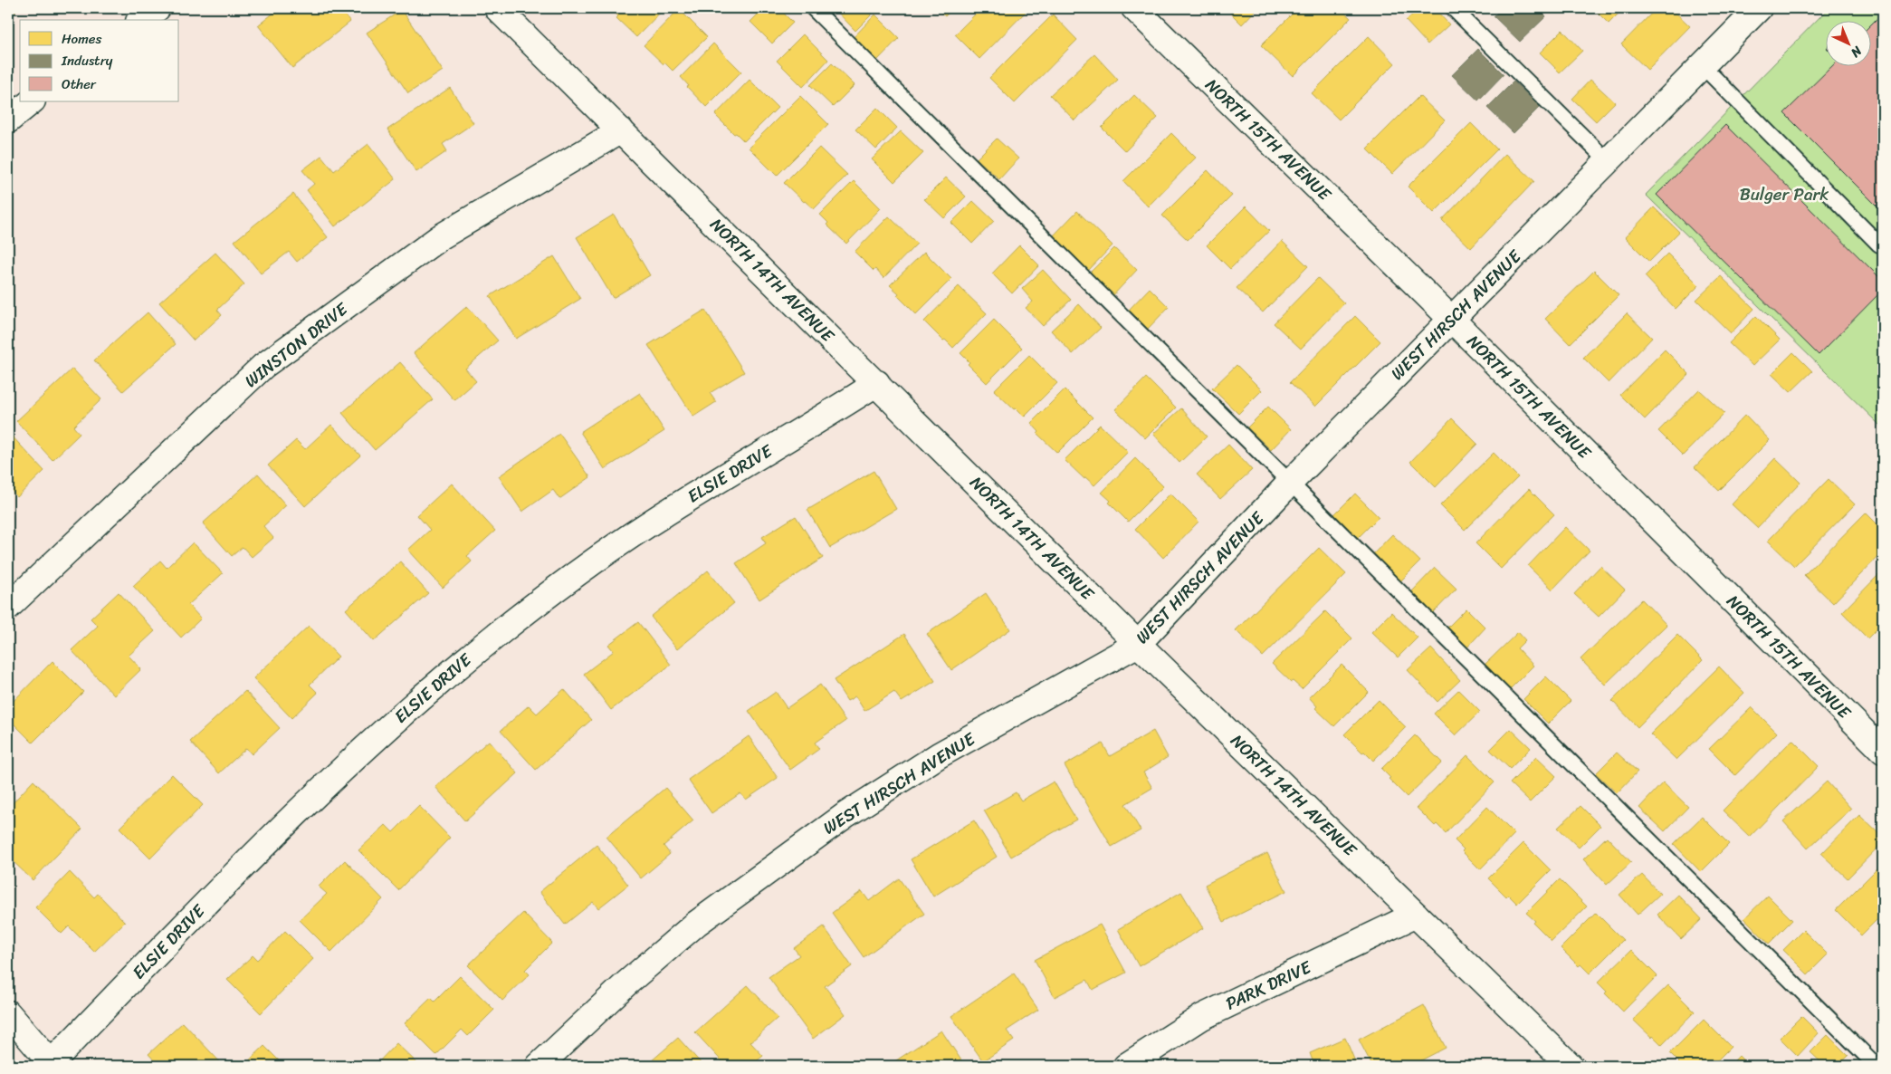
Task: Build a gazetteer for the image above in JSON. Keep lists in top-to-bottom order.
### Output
{
  "streets": {
    "street": [
      "NORTH 15TH AVENUE",
      "NORTH 14TH AVENUE",
      "WEST HIRSCH AVENUE",
      "WINSTON DRIVE",
      "ELSIE DRIVE",
      "PARK DRIVE"
    ]
  },
  "crossings": [
    ["NORTH 15TH AVENUE", "WEST HIRSCH AVENUE"],
    ["NORTH 14TH AVENUE", "WEST HIRSCH AVENUE"],
    ["NORTH 14TH AVENUE", "WINSTON DRIVE"],
    ["NORTH 14TH AVENUE", "ELSIE DRIVE"],
    ["NORTH 14TH AVENUE", "PARK DRIVE"]
  ],
  "parks": ["Bulger Park"],
  "legend": ["Homes", "Industry", "Other"],
  "north": "bottom right"
}
